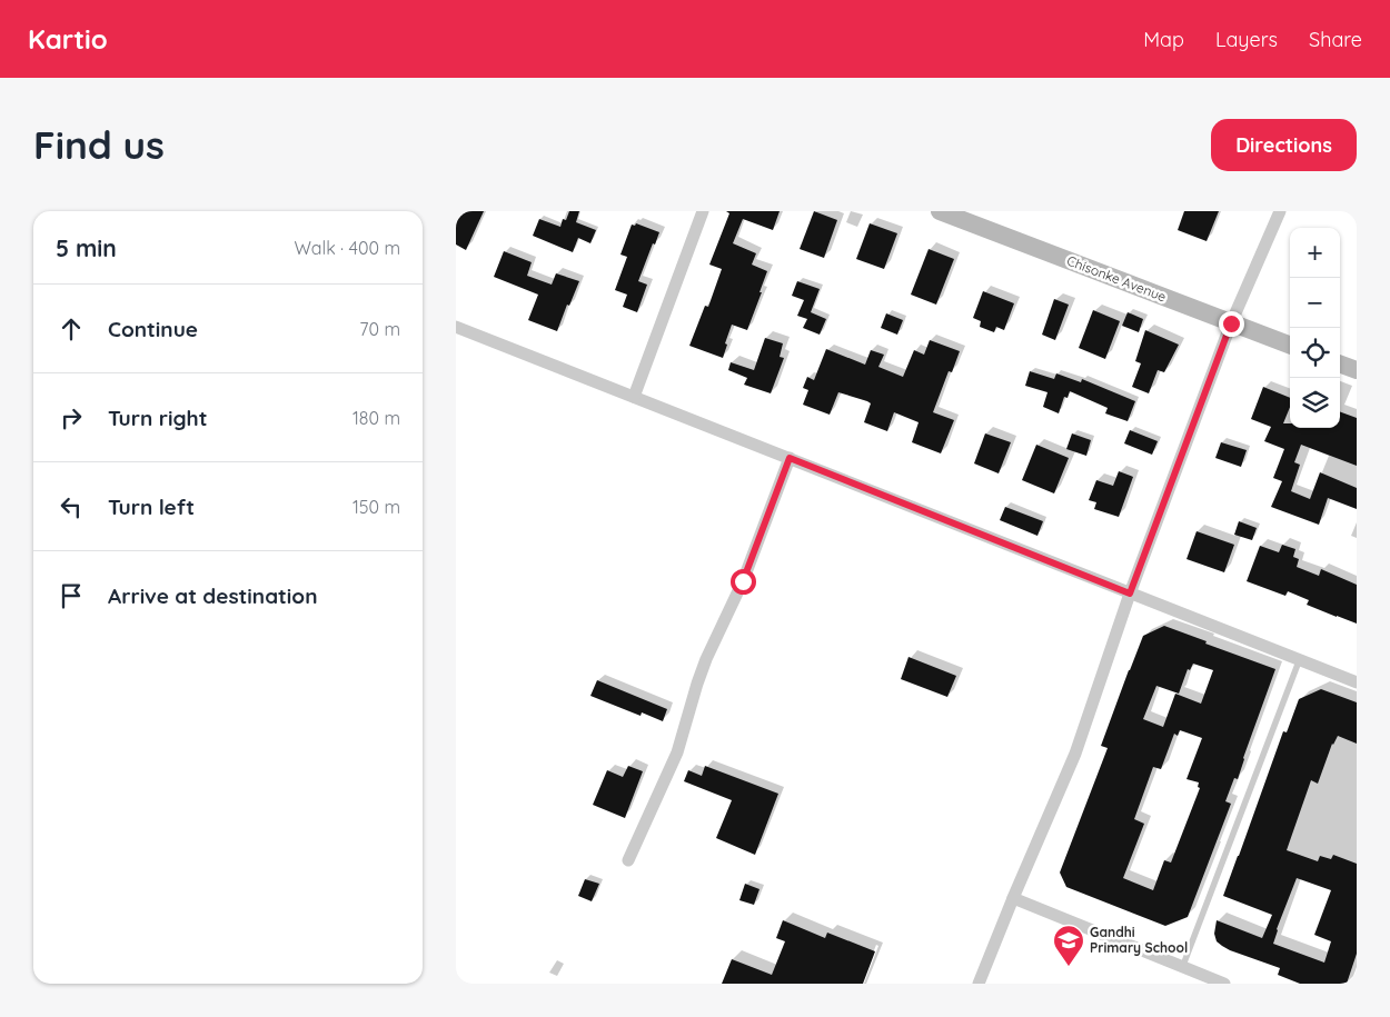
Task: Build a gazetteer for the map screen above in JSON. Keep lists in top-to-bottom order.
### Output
{
  "streets": {
    "street": ["Chisonke Avenue"]
  },
  "places": {
    "school or university": ["Gandhi Primary School"]
  },
  "page": {
    "header": "Kartio",
    "nav": ["Map", "Layers", "Share"],
    "buttons": "Directions",
    "title": "Find us",
    "heading": ["5 min", "Walk · 400 m"],
    "map_buttons": ["+", "−"],
    "list": [
      ["Continue", "70 m"],
      ["Turn right", "180 m"],
      ["Turn left", "150 m"],
      "Arrive at destination"
    ]
  }
}
